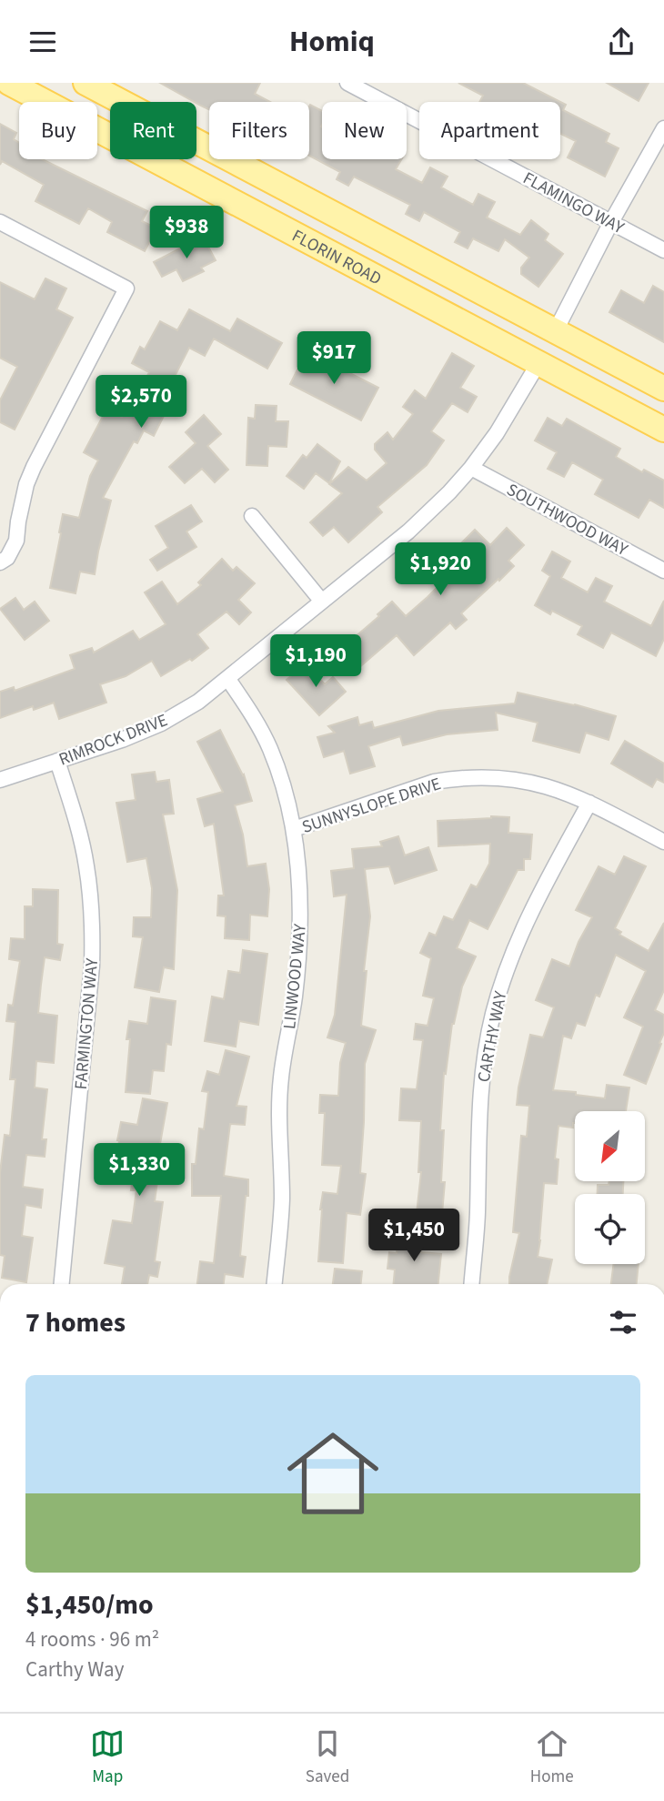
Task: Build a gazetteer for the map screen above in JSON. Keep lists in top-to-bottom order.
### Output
{
  "streets": {
    "main road": ["FLORIN ROAD"],
    "street": [
      "FLAMINGO WAY",
      "SOUTHWOOD WAY",
      "RIMROCK DRIVE",
      "SUNNYSLOPE DRIVE",
      "LINWOOD WAY",
      "FARMINGTON WAY",
      "CARTHY WAY"
    ]
  },
  "crossings": [
    ["FLORIN ROAD", "RIMROCK DRIVE"],
    ["SOUTHWOOD WAY", "RIMROCK DRIVE"],
    ["RIMROCK DRIVE", "LINWOOD WAY"],
    ["RIMROCK DRIVE", "FARMINGTON WAY"],
    ["SUNNYSLOPE DRIVE", "LINWOOD WAY"],
    ["SUNNYSLOPE DRIVE", "CARTHY WAY"]
  ],
  "north": "bottom left",
  "page": {
    "header": "Homiq",
    "chip": [
      "Buy",
      "Rent",
      "Filters",
      "New",
      "Apartment"
    ],
    "price": [
      "$938",
      "$917",
      "$2,570",
      "$1,920",
      "$1,190",
      "$1,330",
      "$1,450"
    ],
    "heading": "7 homes",
    "list": [
      {
        "name": "$1,450/mo",
        "note": "4 rooms · 96 m² · Carthy Way"
      }
    ],
    "tabs": ["Map", "Saved", "Home"]
  }
}
